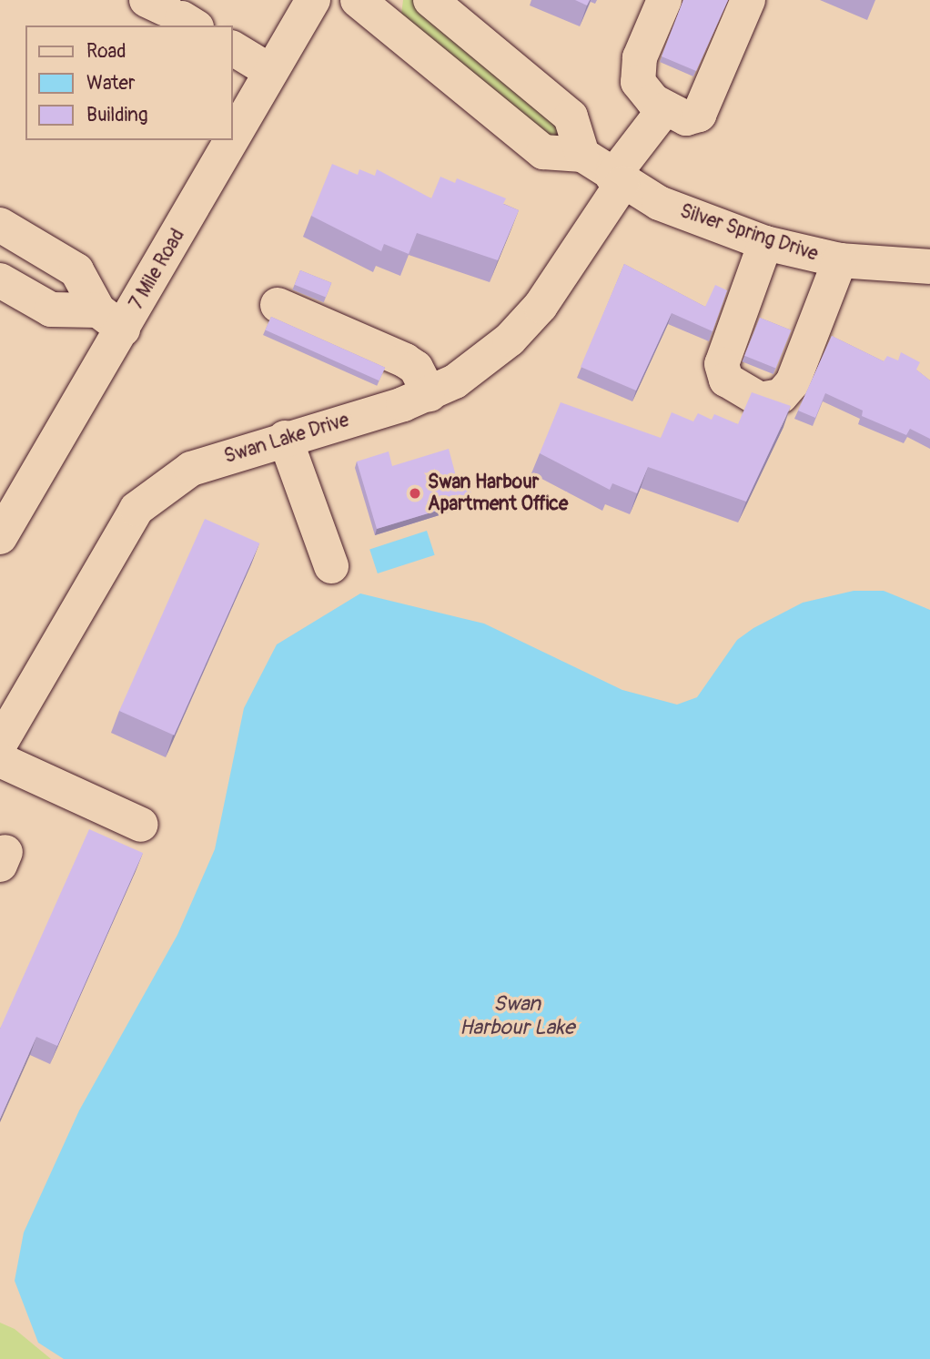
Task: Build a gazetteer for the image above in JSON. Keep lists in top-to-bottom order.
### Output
{
  "streets": {
    "street": ["Silver Spring Drive", "7 Mile Road", "Swan Lake Drive"]
  },
  "crossings": [
    ["Silver Spring Drive", "Swan Lake Drive"]
  ],
  "water": ["Swan Harbour Lake"],
  "places": ["Swan Harbour Apartment Office"],
  "legend": ["Road", "Water", "Building"]
}
